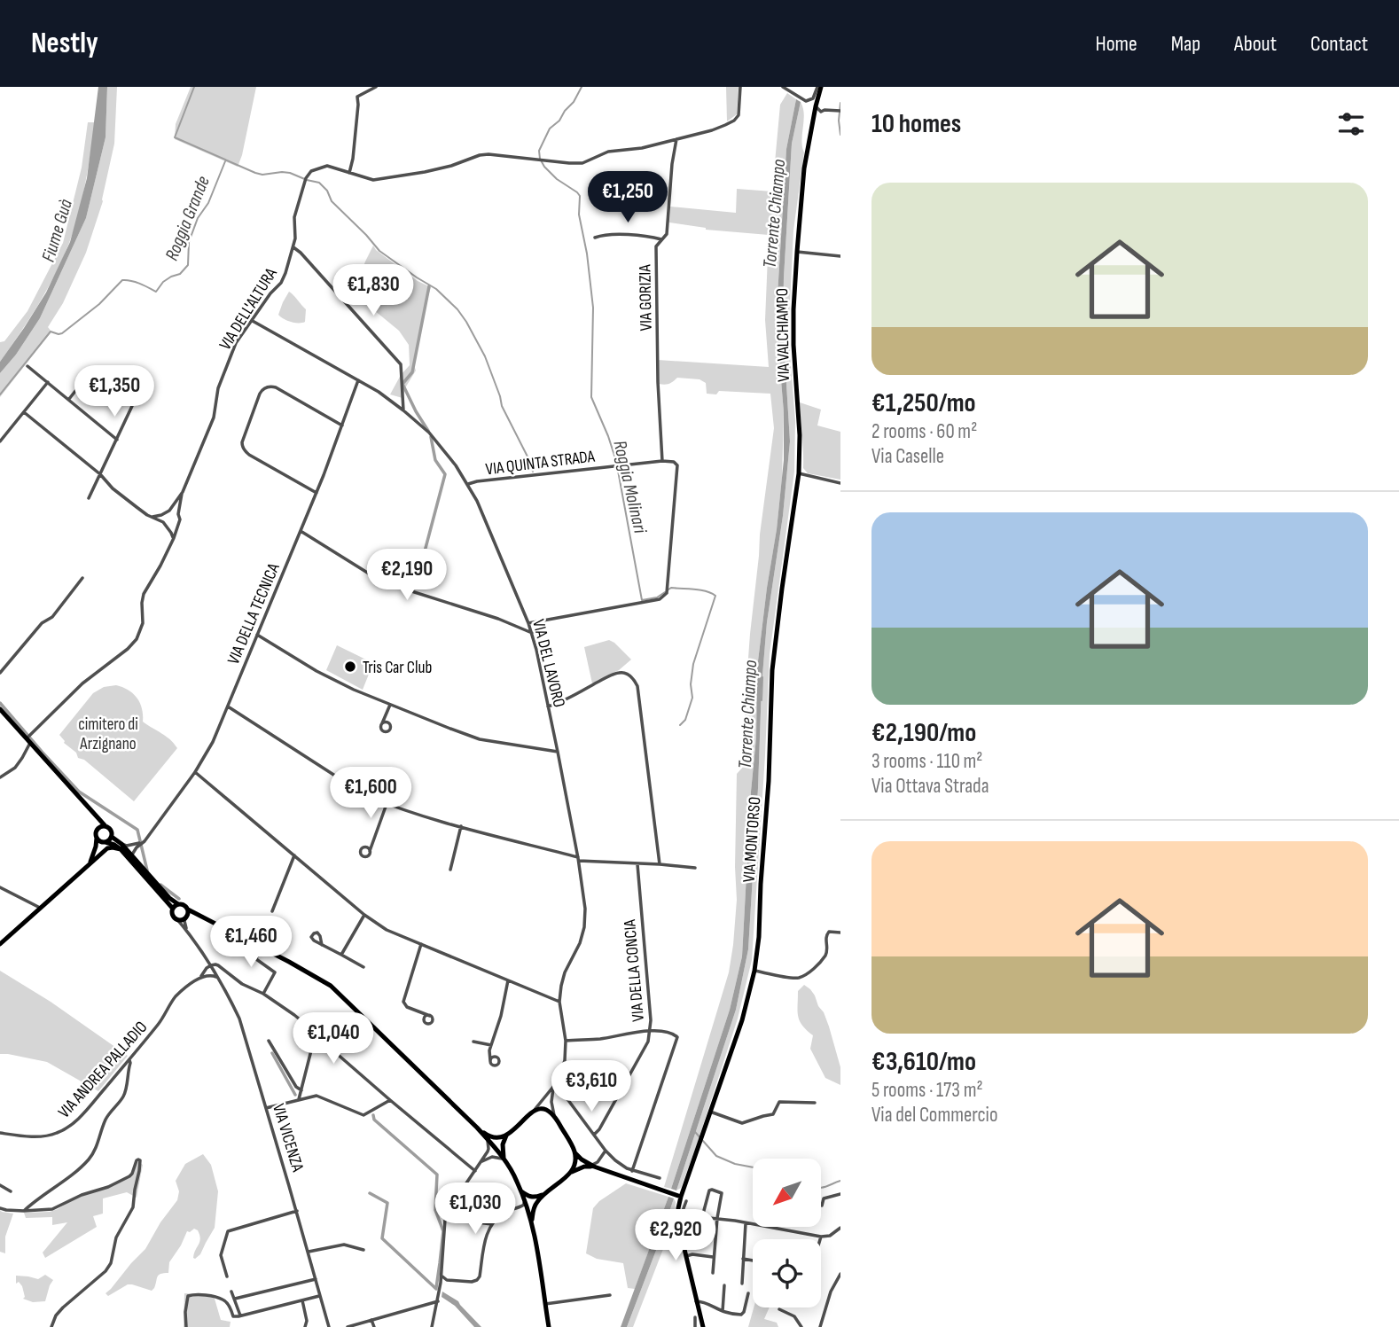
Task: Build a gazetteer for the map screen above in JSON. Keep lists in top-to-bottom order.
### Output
{
  "streets": {
    "main road": ["VIA VALCHIAMPO", "VIA MONTORSO", "VIA VICENZA"],
    "street": [
      "VIA GORIZIA",
      "VIA DELL'ALTURA",
      "VIA QUINTA STRADA",
      "VIA DELLA TECNICA",
      "VIA DEL LAVORO",
      "VIA DELLA CONCIA",
      "VIA ANDREA PALLADIO"
    ]
  },
  "crossings": [
    ["VIA GORIZIA", "VIA QUINTA STRADA"],
    ["VIA DELL'ALTURA", "VIA DEL LAVORO"],
    ["VIA DELL'ALTURA", "VIA VICENZA"],
    ["VIA VALCHIAMPO", "VIA MONTORSO"],
    ["VIA QUINTA STRADA", "VIA DEL LAVORO"],
    ["VIA DELLA TECNICA", "VIA DEL LAVORO"],
    ["VIA DELLA TECNICA", "VIA VICENZA"]
  ],
  "water": [
    "Torrente Chiampo",
    "Roggia Grande",
    "Fiume Guà",
    "Roggia Molinari"
  ],
  "parks": ["cimitero di Arzignano"],
  "places": ["Tris Car Club"],
  "north": "bottom left",
  "page": {
    "header": "Nestly",
    "nav": [
      "Home",
      "Map",
      "About",
      "Contact"
    ],
    "heading": "10 homes",
    "list": [
      {
        "name": "€1,250/mo",
        "note": "2 rooms · 60 m² · Via Caselle"
      },
      {
        "name": "€2,190/mo",
        "note": "3 rooms · 110 m² · Via Ottava Strada"
      },
      {
        "name": "€3,610/mo",
        "note": "5 rooms · 173 m² · Via del Commercio"
      }
    ],
    "price": [
      "€1,250",
      "€1,830",
      "€1,350",
      "€2,190",
      "€1,600",
      "€1,460",
      "€1,040",
      "€3,610",
      "€1,030",
      "€2,920"
    ]
  }
}
